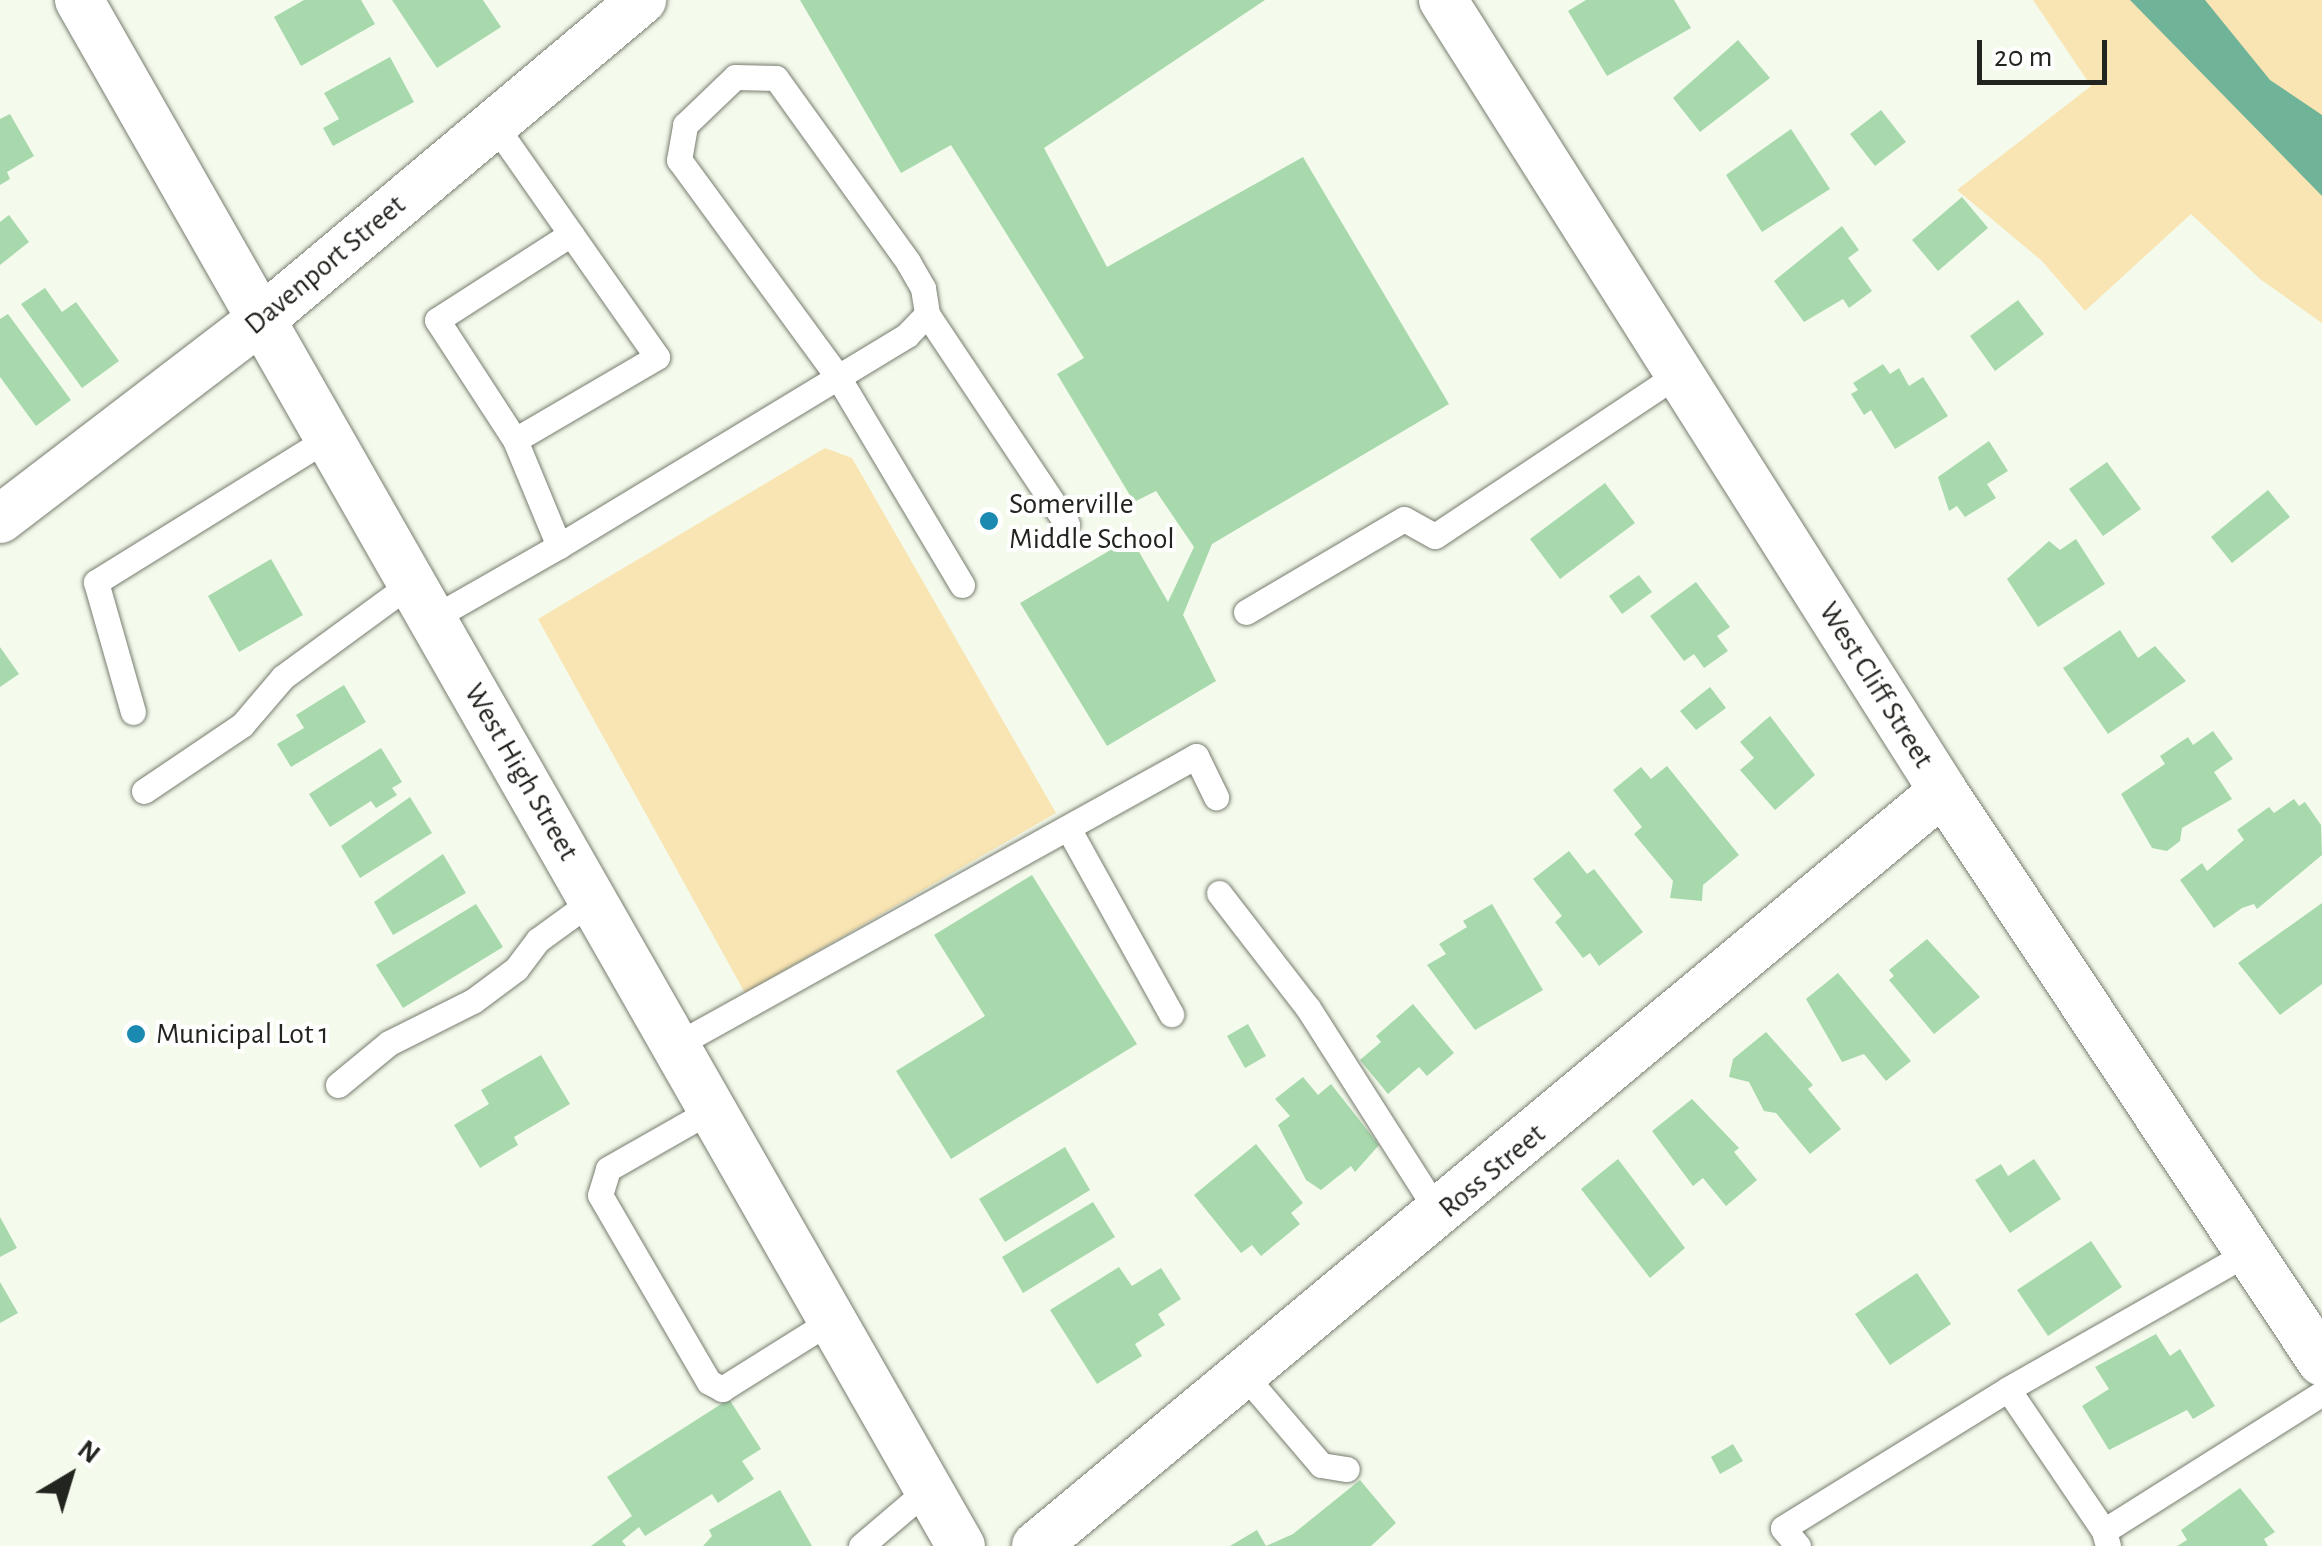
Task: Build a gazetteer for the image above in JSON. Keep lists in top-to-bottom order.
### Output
{
  "streets": {
    "street": [
      "Davenport Street",
      "West Cliff Street",
      "West High Street",
      "Ross Street"
    ]
  },
  "crossings": [
    ["Davenport Street", "West High Street"],
    ["West Cliff Street", "Ross Street"]
  ],
  "places": ["Somerville Middle School", "Municipal Lot 1"],
  "scale_bar": "20 m",
  "north": "top right"
}
